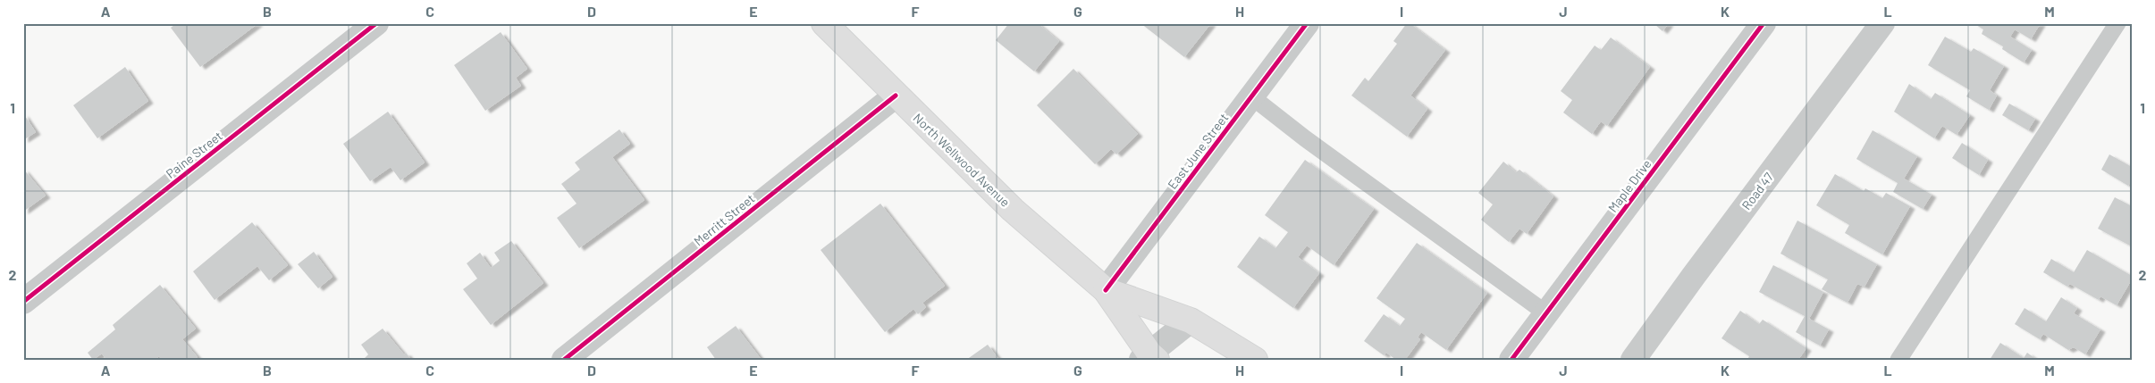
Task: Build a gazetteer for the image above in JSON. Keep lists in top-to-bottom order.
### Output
{
  "streets": {
    "main road": ["North Wellwood Avenue"],
    "street": [
      "East June Street",
      "Paine Street",
      "Maple Drive",
      "Road 47",
      "Merritt Street"
    ]
  },
  "crossings": [
    ["East June Street", "North Wellwood Avenue"],
    ["North Wellwood Avenue", "Merritt Street"]
  ],
  "grid": {
    "columns": [
      "A",
      "B",
      "C",
      "D",
      "E",
      "F",
      "G",
      "H",
      "I",
      "J",
      "K",
      "L",
      "M"
    ],
    "rows": ["1", "2"]
  }
}
